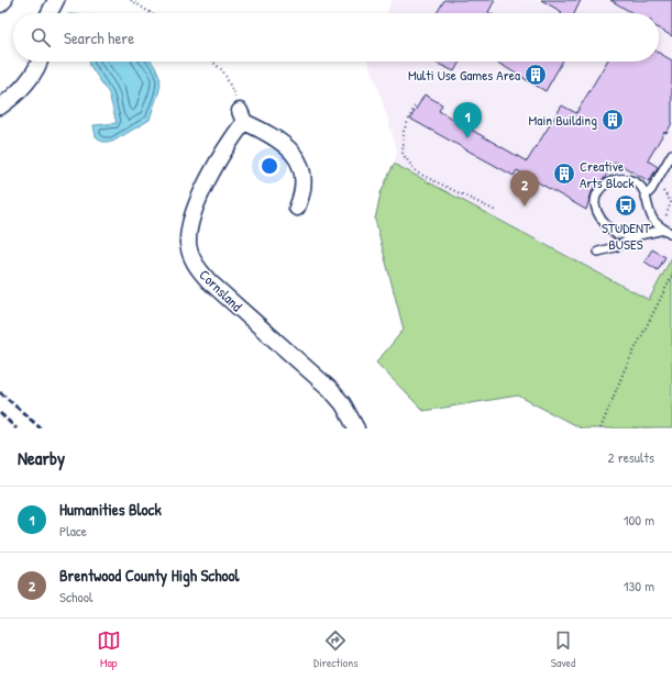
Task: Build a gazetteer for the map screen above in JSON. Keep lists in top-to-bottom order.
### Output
{
  "streets": {
    "street": ["Cornsland"]
  },
  "places": {
    "building": ["Multi Use Games Area", "Main Building", "Creative Arts Block"],
    "bus stop": ["STUDENT BUSES"]
  },
  "page": {
    "search": "Search here",
    "pins": ["1", "2"],
    "heading": ["Nearby", "2 results"],
    "list": [
      {
        "mark": "1",
        "name": "Humanities Block",
        "note": "Place",
        "value": "100 m"
      },
      {
        "mark": "2",
        "name": "Brentwood County High School",
        "note": "School",
        "value": "130 m"
      }
    ],
    "nav": ["Map", "Directions", "Saved"]
  }
}
